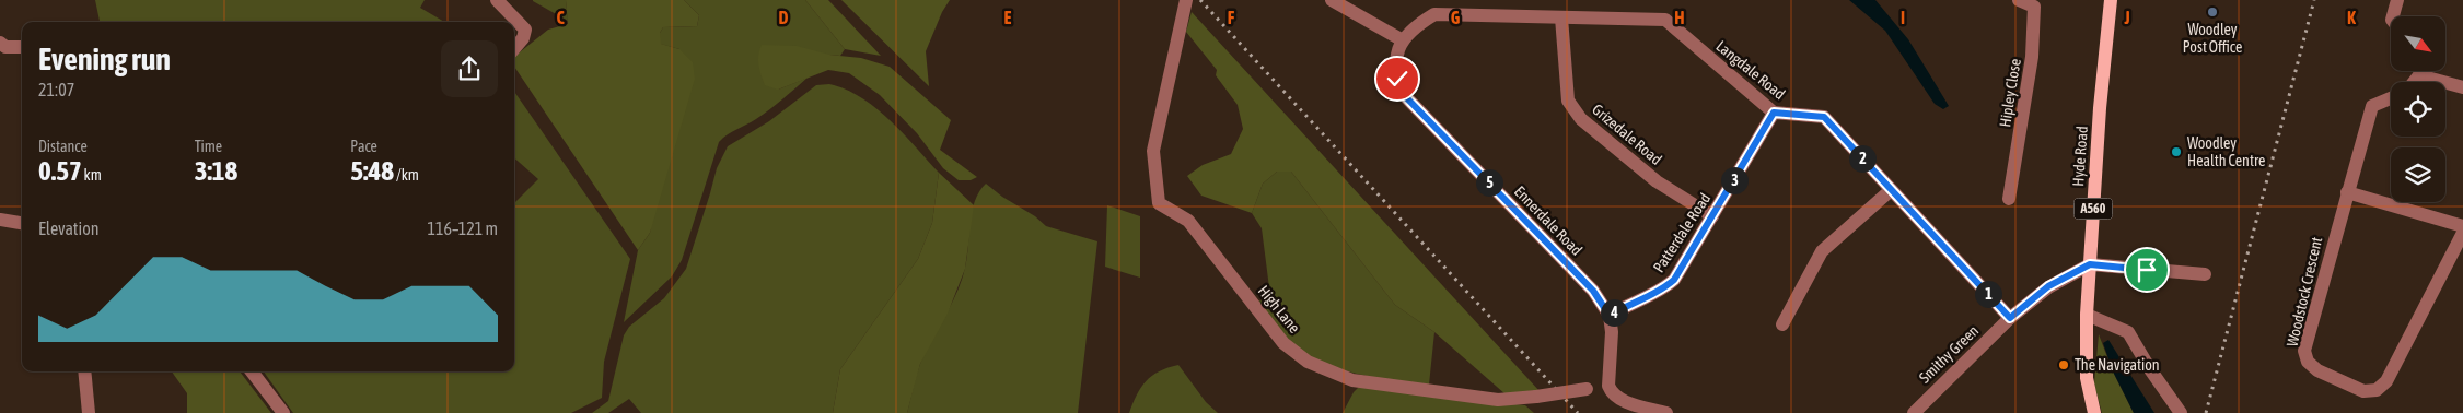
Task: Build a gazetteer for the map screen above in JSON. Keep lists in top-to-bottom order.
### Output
{
  "streets": {
    "main road": ["Hyde Road", "A560"],
    "street": [
      "Langdale Road",
      "Hipley Close",
      "Grizedale Road",
      "Ennerdale Road",
      "Patterdale Road",
      "Woodstock Crescent",
      "High Lane",
      "Smithy Green"
    ]
  },
  "crossings": [
    ["Langdale Road", "Grizedale Road"],
    ["Langdale Road", "Ennerdale Road"],
    ["Langdale Road", "Patterdale Road"],
    ["Langdale Road", "Smithy Green"],
    ["Grizedale Road", "Patterdale Road"],
    ["Hyde Road", "Smithy Green"],
    ["Ennerdale Road", "Patterdale Road"],
    ["Ennerdale Road", "High Lane"]
  ],
  "places": ["Woodley Post Office", "Woodley Health Centre", "The Navigation"],
  "north": "bottom right",
  "page": {
    "heading": ["Evening run", "21:07"],
    "stats": [
      ["Distance", "0.57 km"],
      ["Time", "3:18"],
      ["Pace", "5:48 /km"]
    ],
    "pins": [
      "2",
      "3",
      "5",
      "1",
      "4"
    ],
    "chart": ["Elevation", "116–121 m"]
  },
  "grid": {
    "columns": [
      "C",
      "D",
      "E",
      "F",
      "G",
      "H",
      "I",
      "J",
      "K"
    ]
  }
}
